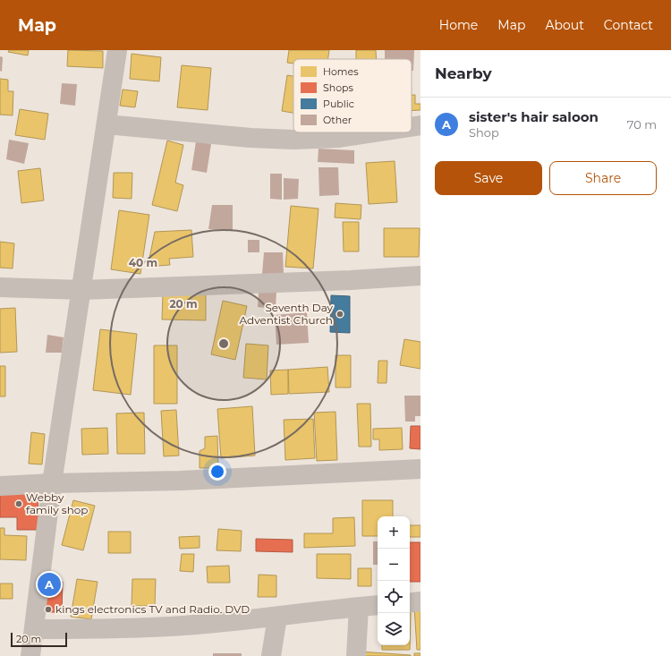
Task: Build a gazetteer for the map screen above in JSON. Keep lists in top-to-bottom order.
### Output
{
  "places": ["Seventh Day Adventist Church", "Webby family shop", "kings electronics TV and Radio. DVD"],
  "legend": [
    "Homes",
    "Shops",
    "Public",
    "Other"
  ],
  "scale_bar": "20 m",
  "page": {
    "header": "Map",
    "nav": [
      "Home",
      "Map",
      "About",
      "Contact"
    ],
    "heading": "Nearby",
    "list": [
      {
        "mark": "A",
        "name": "sister's hair saloon",
        "note": "Shop",
        "value": "70 m"
      }
    ],
    "buttons": ["Save", "Share"],
    "map_buttons": ["+", "−"],
    "pins": "A",
    "scale": "20 m"
  },
  "rings": ["40 m", "20 m"]
}
